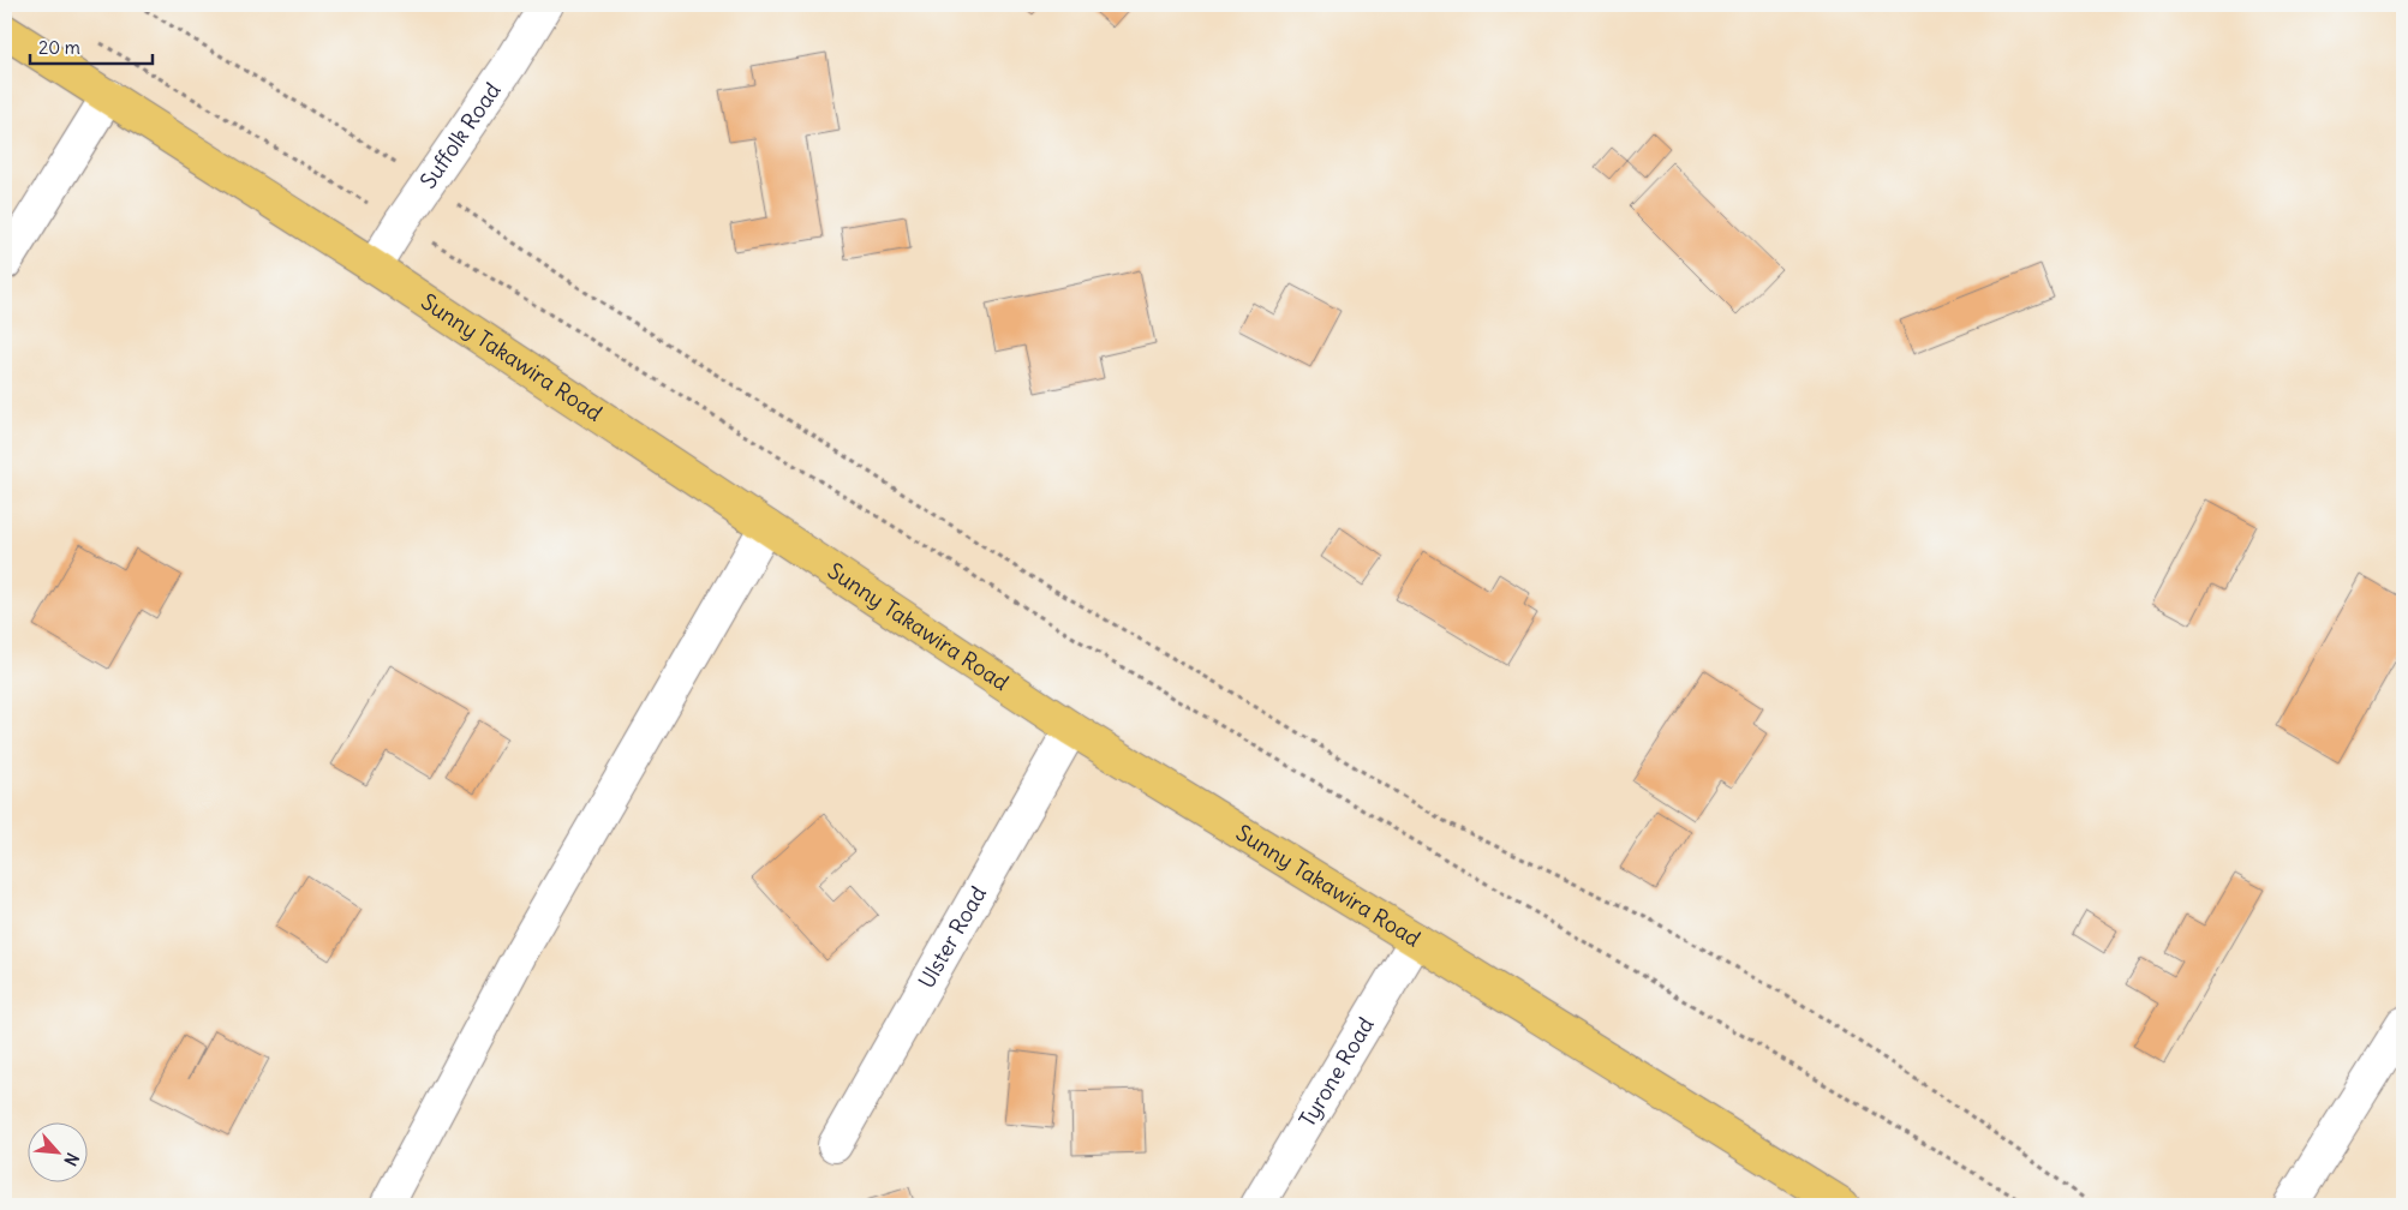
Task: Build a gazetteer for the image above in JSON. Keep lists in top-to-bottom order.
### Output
{
  "streets": {
    "main road": ["Sunny Takawira Road"],
    "street": ["Suffolk Road", "Ulster Road", "Tyrone Road"]
  },
  "crossings": [
    ["Suffolk Road", "Sunny Takawira Road"],
    ["Sunny Takawira Road", "Ulster Road"],
    ["Sunny Takawira Road", "Tyrone Road"]
  ],
  "scale_bar": "20 m",
  "north": "bottom right"
}
